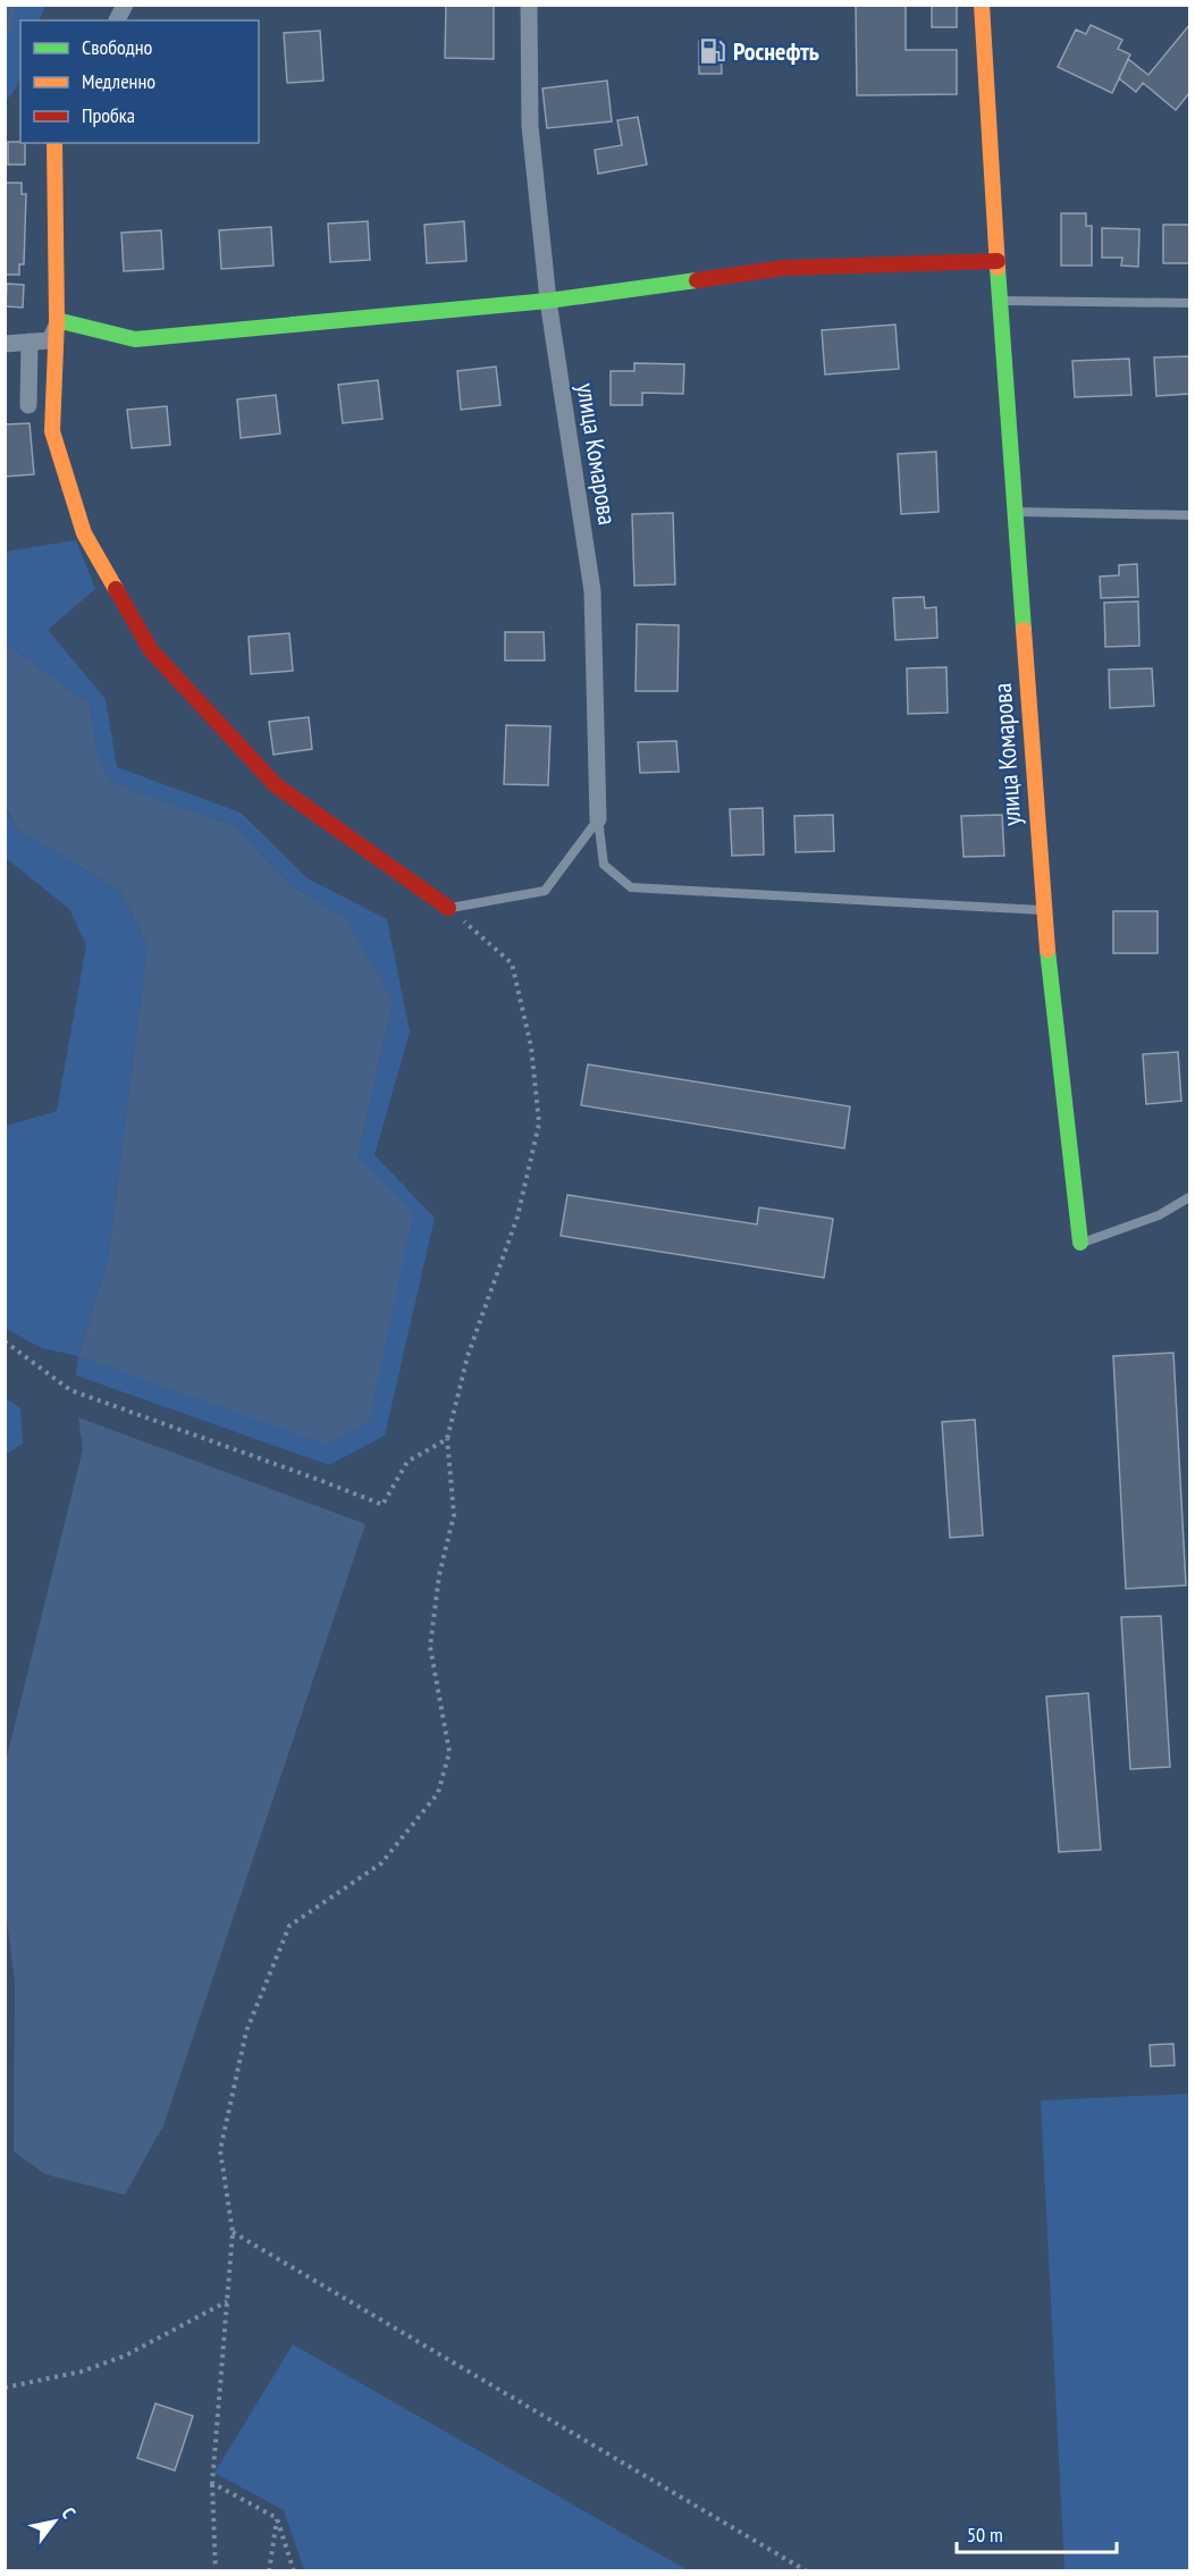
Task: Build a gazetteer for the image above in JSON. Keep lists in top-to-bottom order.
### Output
{
  "streets": {
    "street": ["улица Комарова"]
  },
  "places": {
    "fuel station": ["Роснефть"]
  },
  "legend": ["Свободно", "Медленно", "Пробка"],
  "scale_bar": "50 m",
  "north": "top right"
}
